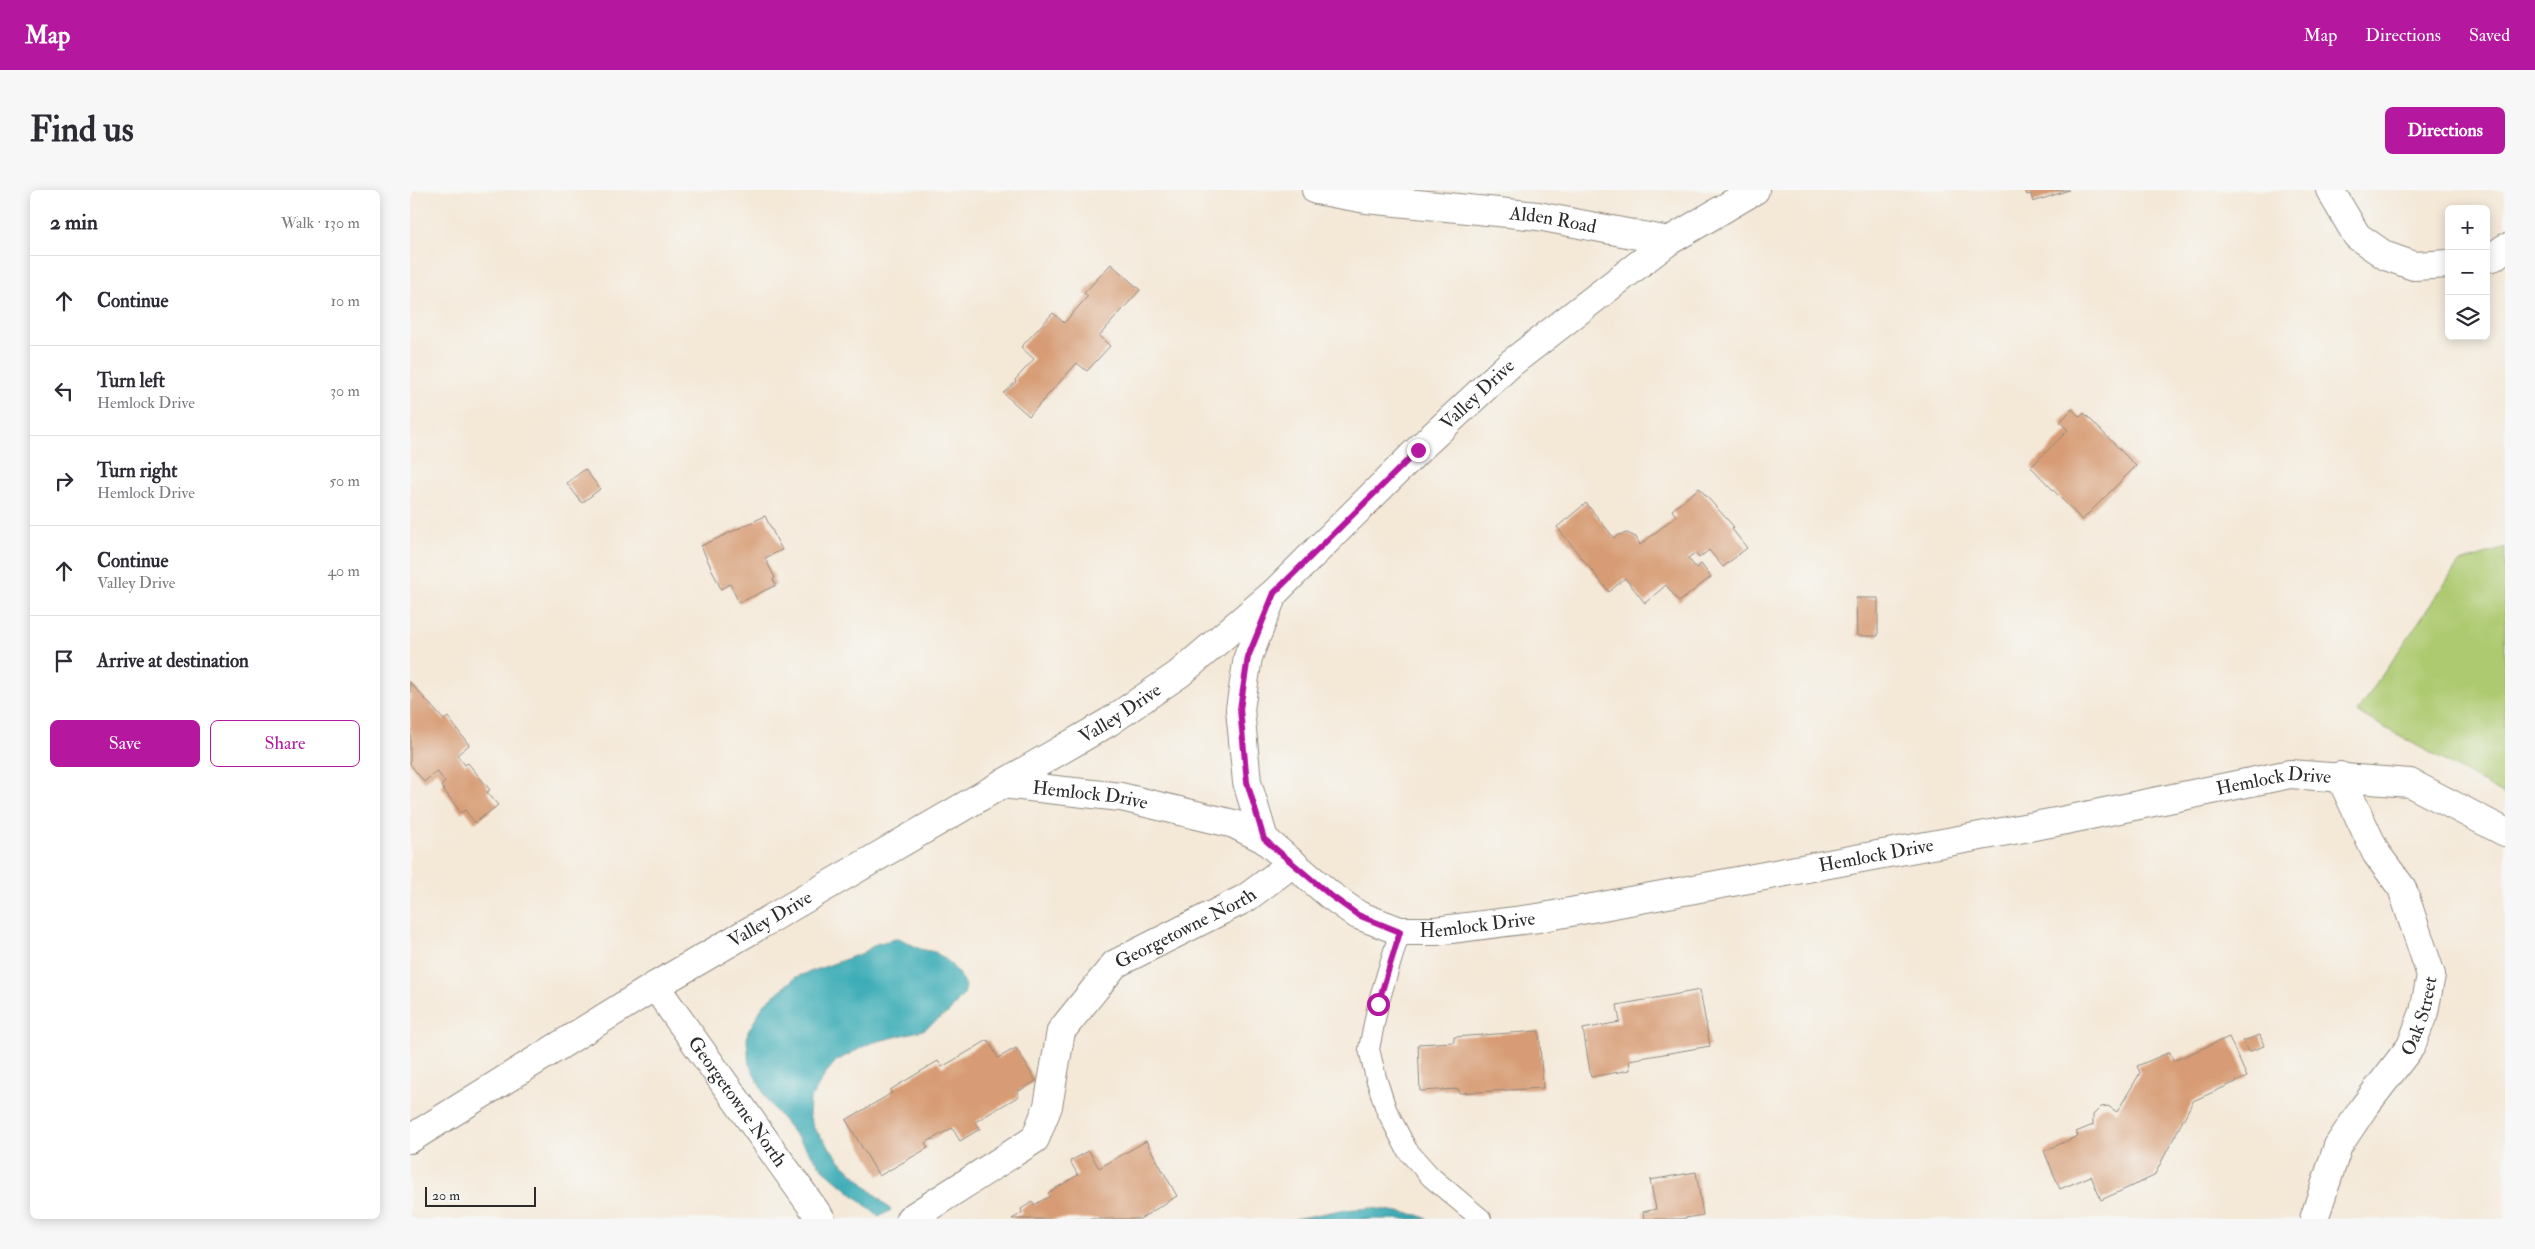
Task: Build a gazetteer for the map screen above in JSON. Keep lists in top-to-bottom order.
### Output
{
  "streets": {
    "street": [
      "Alden Road",
      "Valley Drive",
      "Hemlock Drive",
      "Georgetowne North",
      "Oak Street"
    ]
  },
  "crossings": [
    ["Alden Road", "Valley Drive"],
    ["Valley Drive", "Hemlock Drive"],
    ["Valley Drive", "Georgetowne North"],
    ["Hemlock Drive", "Georgetowne North"],
    ["Hemlock Drive", "Oak Street"]
  ],
  "scale_bar": "20 m",
  "page": {
    "header": "Map",
    "nav": ["Map", "Directions", "Saved"],
    "buttons": [
      "Directions",
      ["Save", "Share"]
    ],
    "title": "Find us",
    "heading": ["2 min", "Walk · 130 m"],
    "map_buttons": ["+", "−"],
    "list": [
      ["Continue", "10 m"],
      ["Turn left", "Hemlock Drive", "30 m"],
      ["Turn right", "Hemlock Drive", "50 m"],
      ["Continue", "Valley Drive", "40 m"],
      "Arrive at destination"
    ],
    "scale": "20 m"
  }
}
